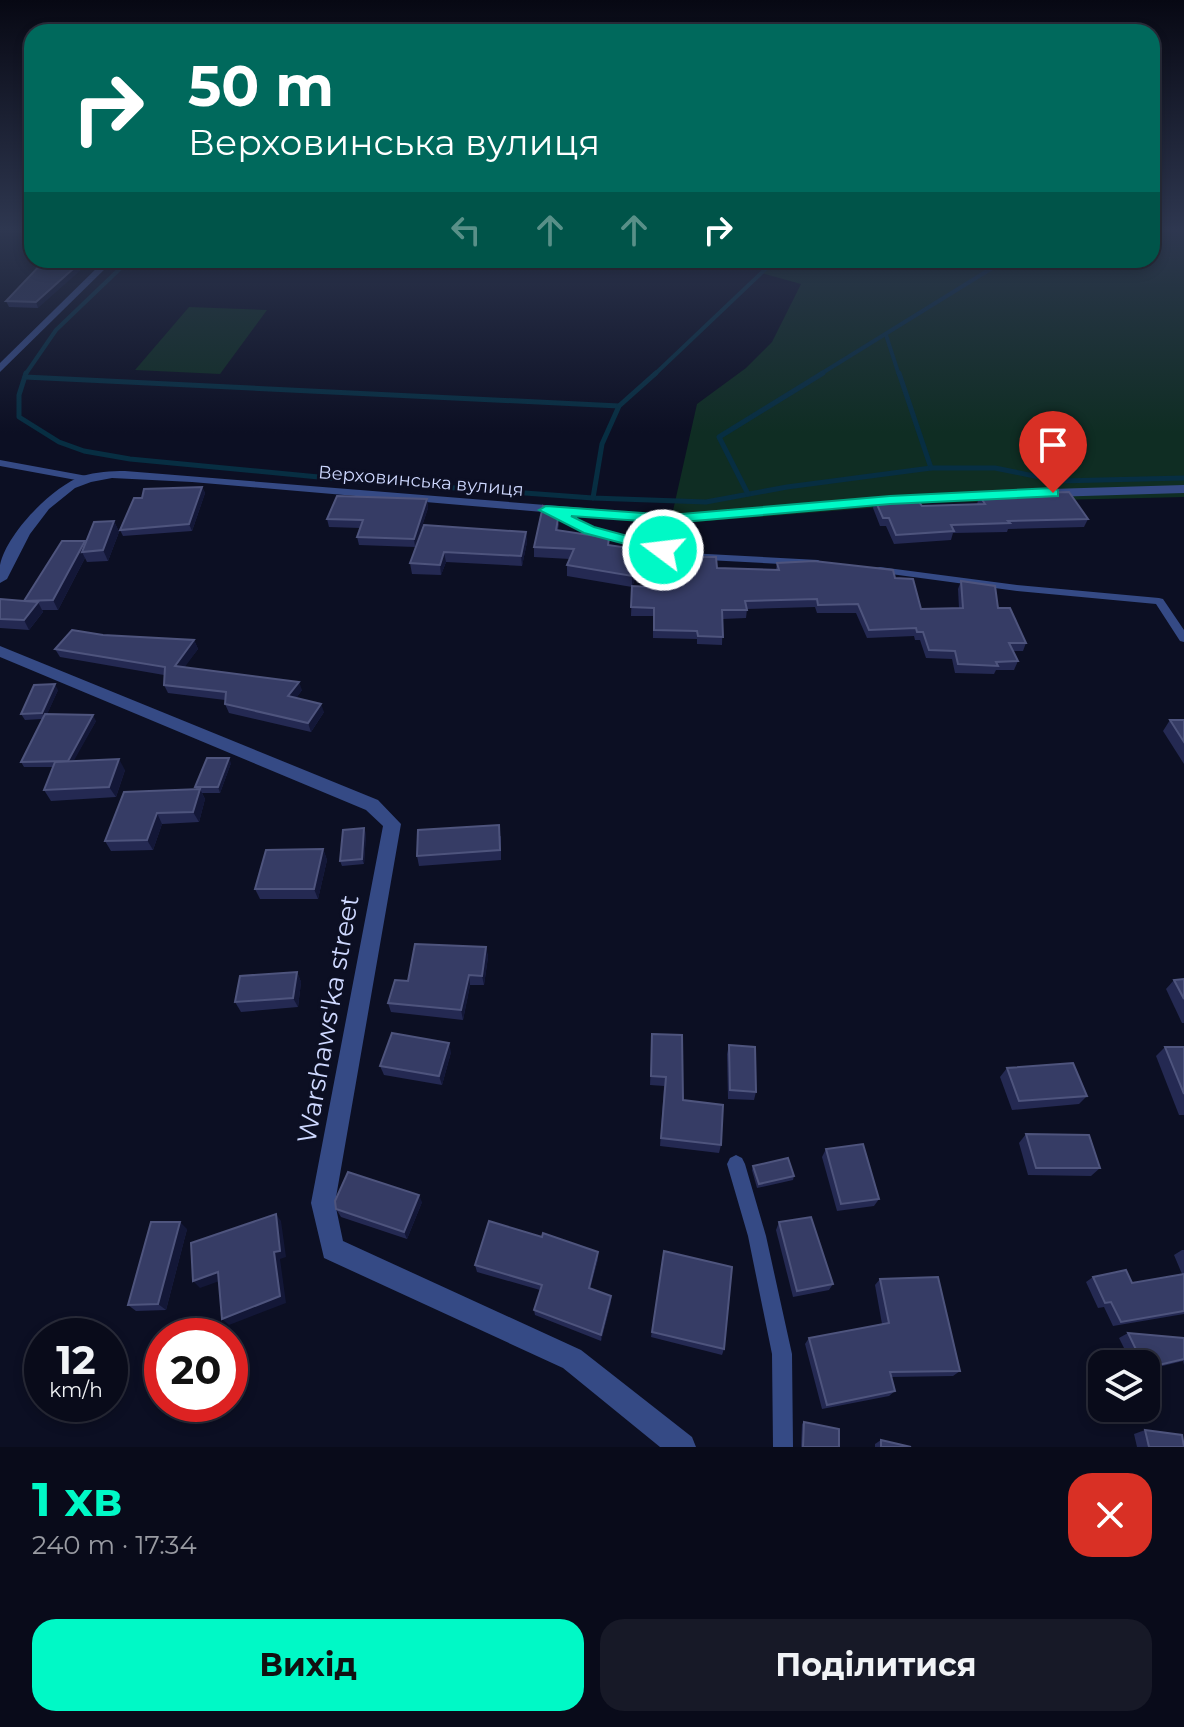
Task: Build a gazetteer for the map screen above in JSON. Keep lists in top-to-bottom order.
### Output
{
  "streets": {
    "street": ["Верховинська вулиця", "Warshaws'ka street"]
  },
  "page": {
    "turn": ["50 m", "Верховинська вулиця"],
    "speed": "12 km/h",
    "limit": "20",
    "heading": ["1 хв", "240 m · 17:34"],
    "buttons": ["Вихід", "Поділитися"]
  }
}
